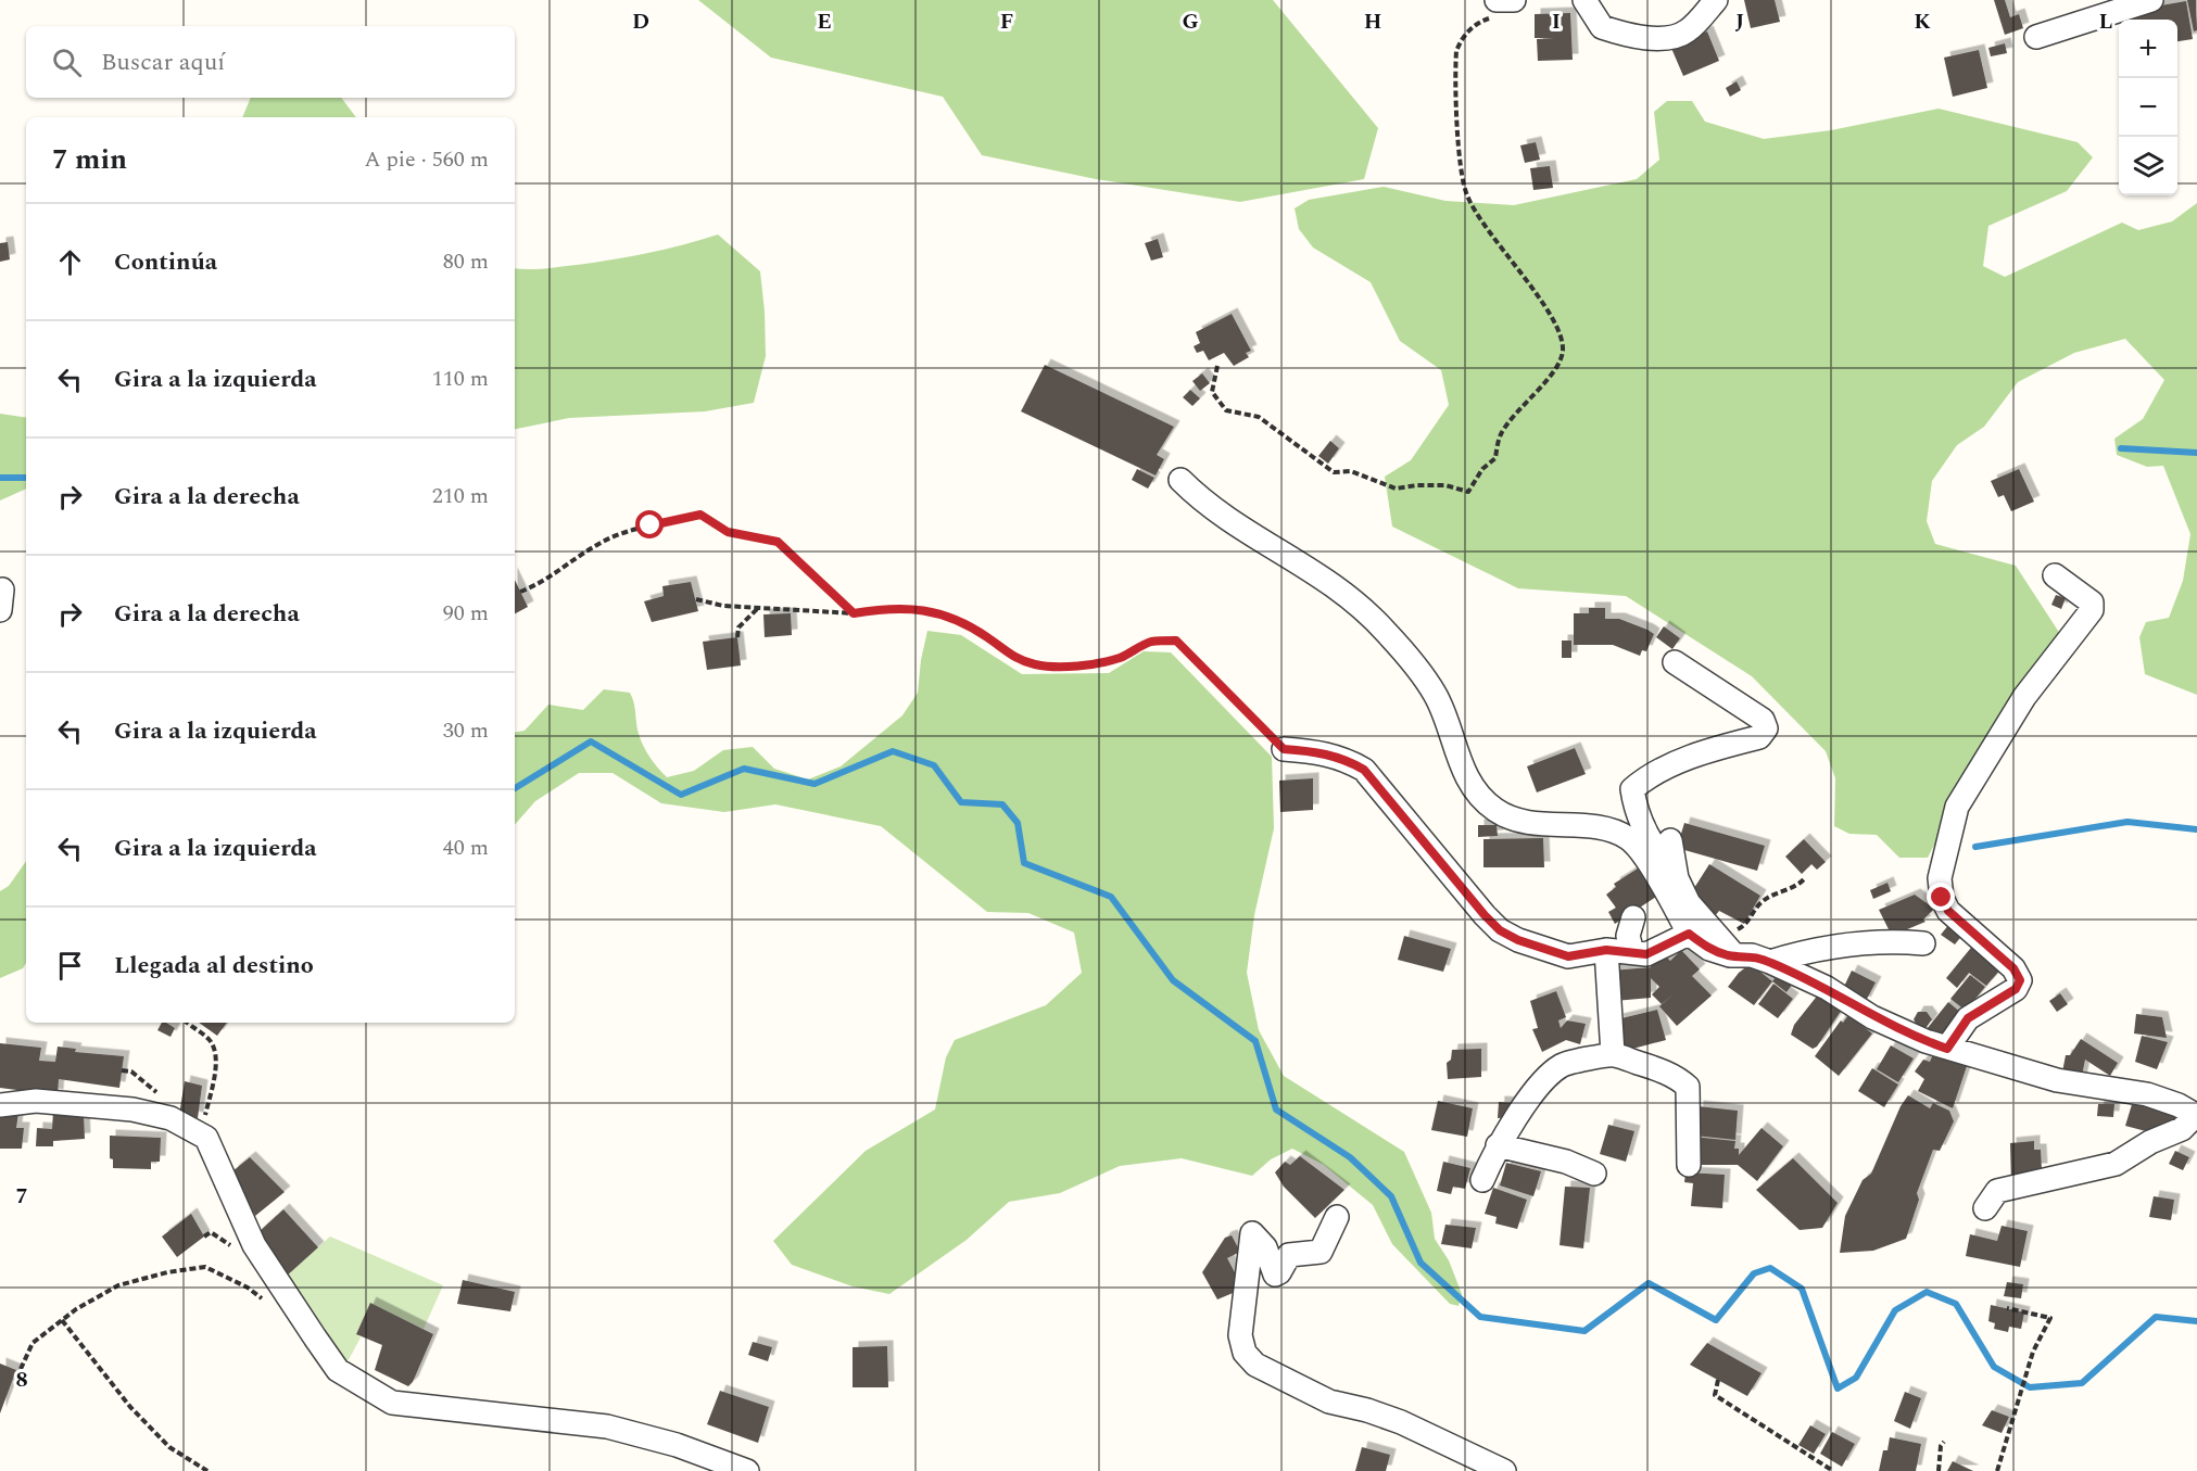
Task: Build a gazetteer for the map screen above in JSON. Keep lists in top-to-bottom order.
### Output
{
  "page": {
    "map_buttons": ["+", "−"],
    "search": "Buscar aquí",
    "heading": ["7 min", "A pie · 560 m"],
    "list": [
      ["Continúa", "80 m"],
      ["Gira a la izquierda", "110 m"],
      ["Gira a la derecha", "210 m"],
      ["Gira a la derecha", "90 m"],
      ["Gira a la izquierda", "30 m"],
      ["Gira a la izquierda", "40 m"],
      "Llegada al destino"
    ]
  },
  "grid": {
    "columns": [
      "D",
      "E",
      "F",
      "G",
      "H",
      "I",
      "J",
      "K",
      "L"
    ],
    "rows": ["7", "8"]
  }
}
